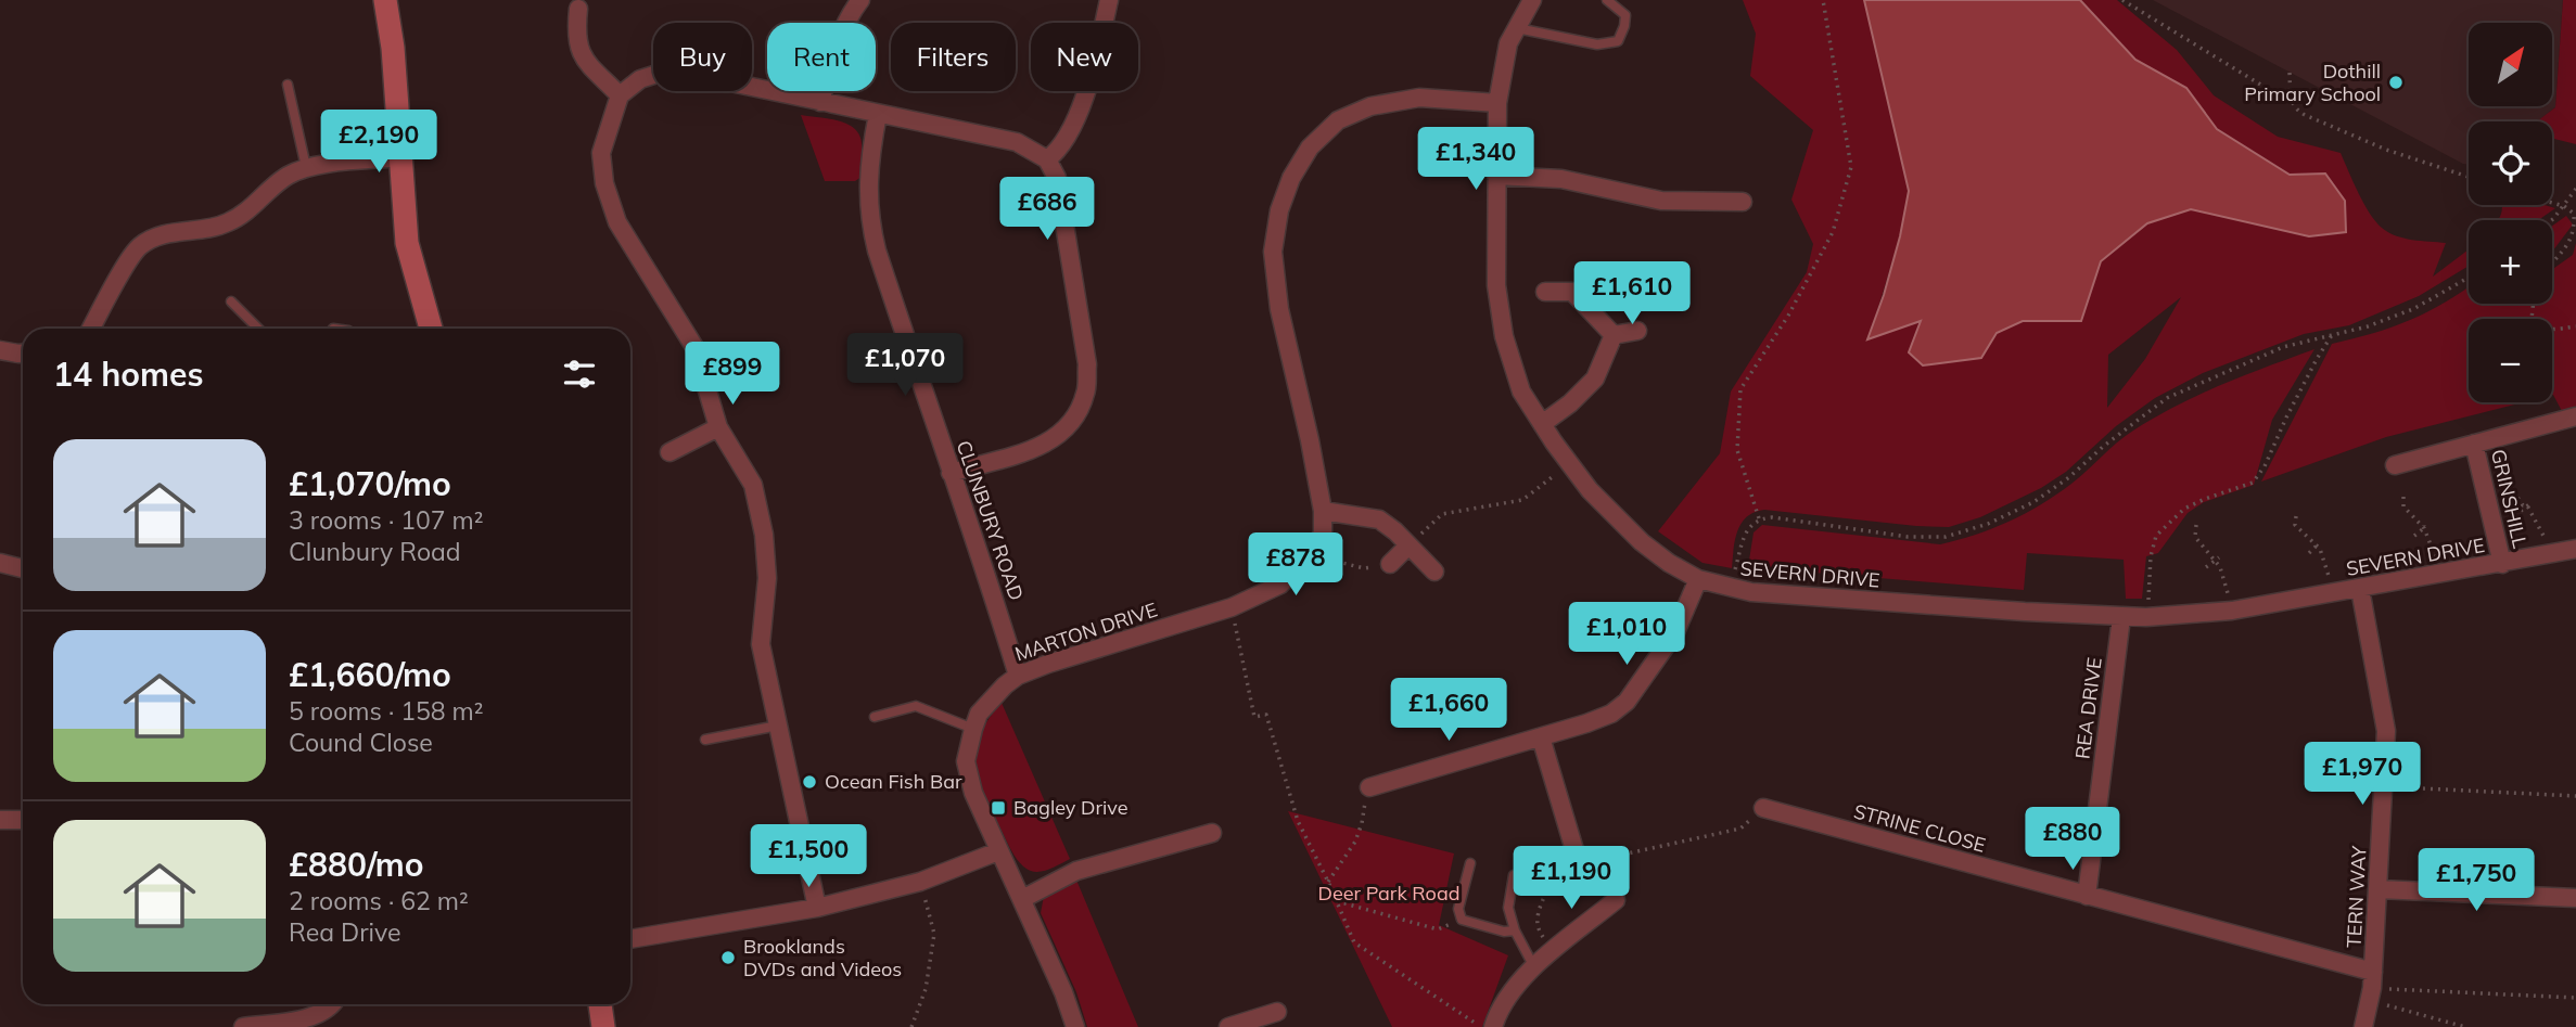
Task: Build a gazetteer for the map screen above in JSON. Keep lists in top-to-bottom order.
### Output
{
  "streets": {
    "street": [
      "GRINSHILL",
      "CLUNBURY ROAD",
      "SEVERN DRIVE",
      "MARTON DRIVE",
      "REA DRIVE",
      "STRINE CLOSE",
      "TERN WAY"
    ]
  },
  "crossings": [
    ["GRINSHILL", "SEVERN DRIVE"],
    ["CLUNBURY ROAD", "MARTON DRIVE"],
    ["SEVERN DRIVE", "MARTON DRIVE"],
    ["SEVERN DRIVE", "REA DRIVE"],
    ["SEVERN DRIVE", "TERN WAY"],
    ["REA DRIVE", "STRINE CLOSE"],
    ["STRINE CLOSE", "TERN WAY"]
  ],
  "parks": ["Deer Park Road"],
  "places": {
    "other": ["Dothill Primary School", "Ocean Fish Bar", "Brooklands DVDs and Videos"],
    "transit": ["Bagley Drive"]
  },
  "north": "top right",
  "page": {
    "map_buttons": ["+", "−"],
    "chip": [
      "Buy",
      "Rent",
      "Filters",
      "New"
    ],
    "price": [
      "£2,190",
      "£1,340",
      "£686",
      "£1,610",
      "£1,070",
      "£899",
      "£878",
      "£1,010",
      "£1,660",
      "£1,970",
      "£880",
      "£1,500",
      "£1,190",
      "£1,750"
    ],
    "heading": "14 homes",
    "list": [
      {
        "name": "£1,070/mo",
        "note": "3 rooms · 107 m² · Clunbury Road"
      },
      {
        "name": "£1,660/mo",
        "note": "5 rooms · 158 m² · Cound Close"
      },
      {
        "name": "£880/mo",
        "note": "2 rooms · 62 m² · Rea Drive"
      }
    ]
  }
}
